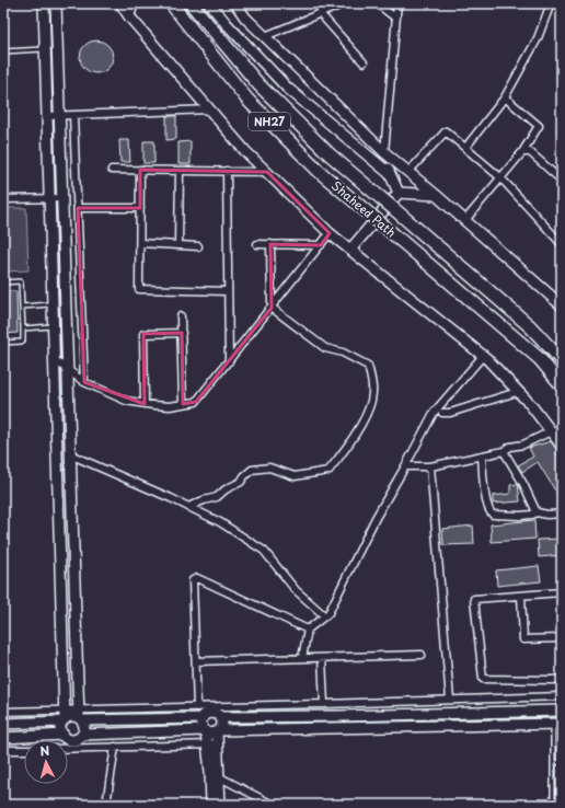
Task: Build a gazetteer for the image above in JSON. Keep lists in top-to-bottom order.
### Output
{
  "streets": {
    "highway": ["NH27", "Shaheed Path"]
  },
  "north": "top"
}
